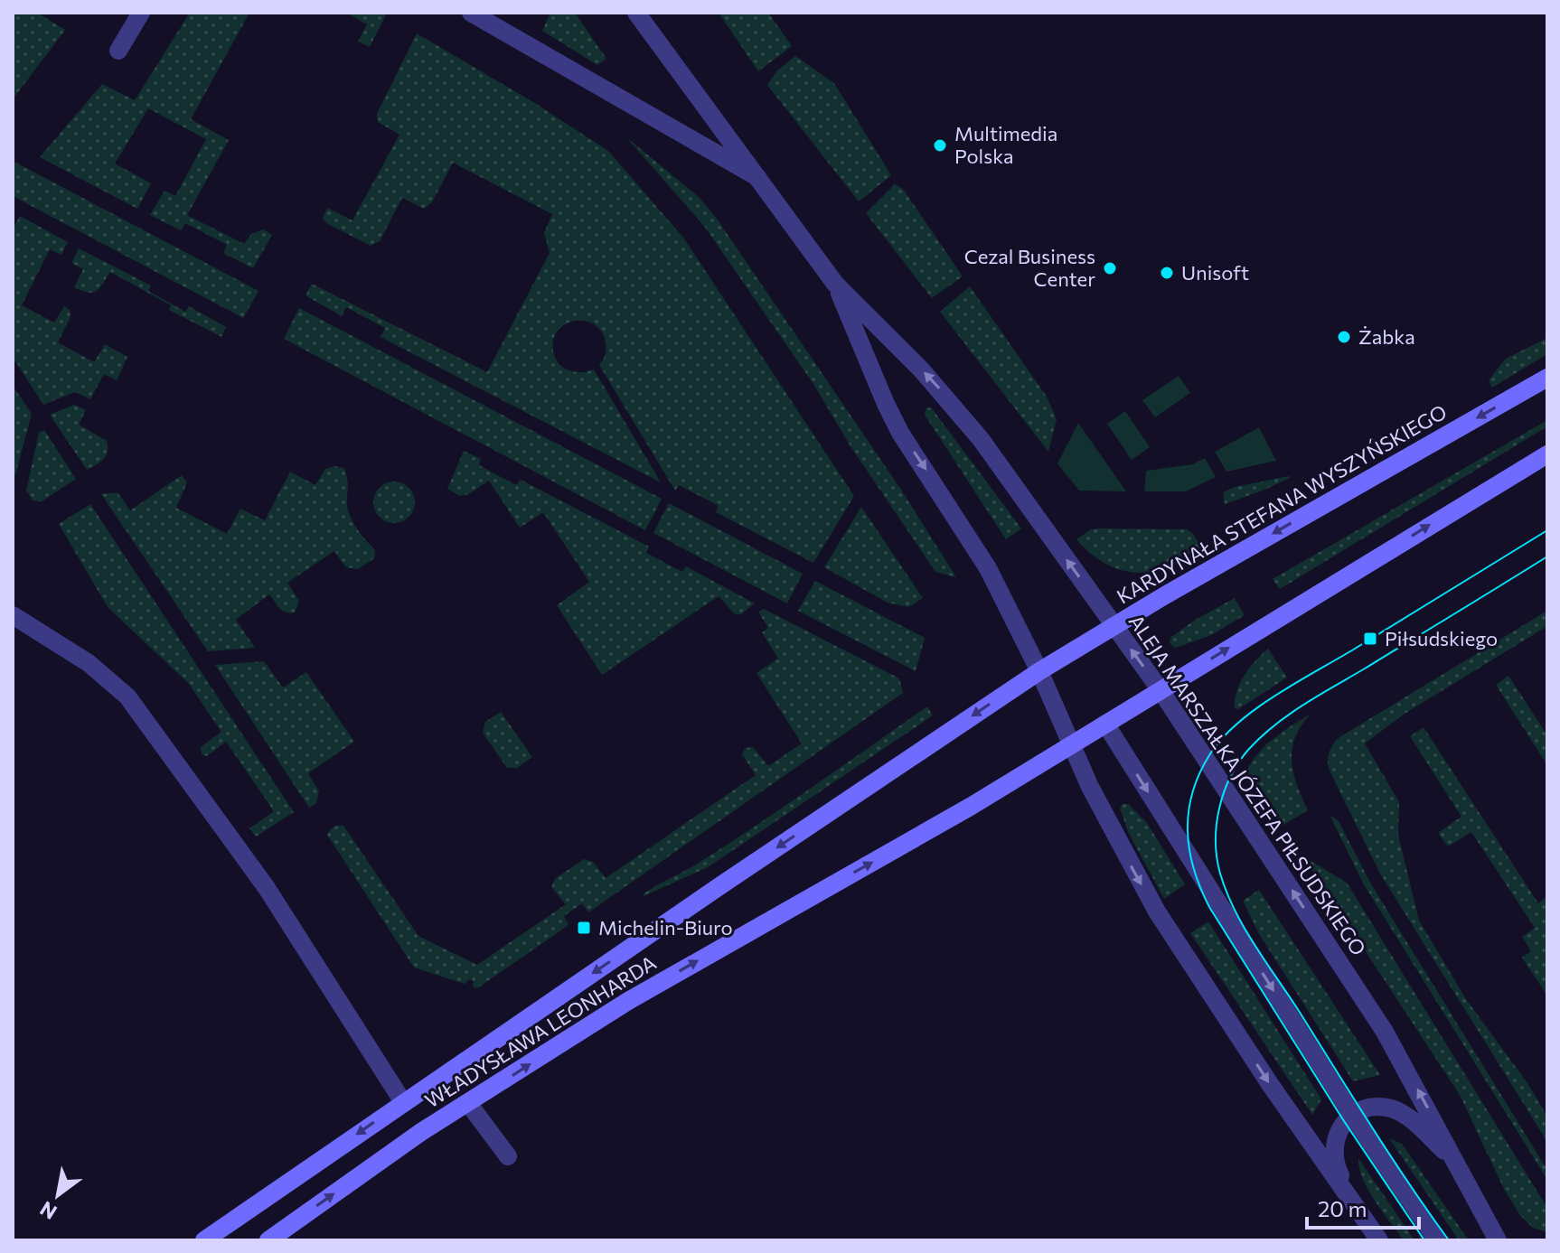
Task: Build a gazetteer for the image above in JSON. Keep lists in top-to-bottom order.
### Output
{
  "streets": {
    "main road": ["KARDYNAŁA STEFANA WYSZYŃSKIEGO", "WŁADYSŁAWA LEONHARDA"],
    "street": ["ALEJA MARSZAŁKA JÓZEFA PIŁSUDSKIEGO"]
  },
  "crossings": [
    ["KARDYNAŁA STEFANA WYSZYŃSKIEGO", "ALEJA MARSZAŁKA JÓZEFA PIŁSUDSKIEGO"],
    ["KARDYNAŁA STEFANA WYSZYŃSKIEGO", "WŁADYSŁAWA LEONHARDA"],
    ["ALEJA MARSZAŁKA JÓZEFA PIŁSUDSKIEGO", "WŁADYSŁAWA LEONHARDA"]
  ],
  "places": {
    "other": [
      "Multimedia Polska",
      "Cezal Business Center",
      "Unisoft",
      "Żabka"
    ],
    "transit": ["Piłsudskiego", "Michelin-Biuro"]
  },
  "scale_bar": "20 m",
  "north": "bottom left"
}
